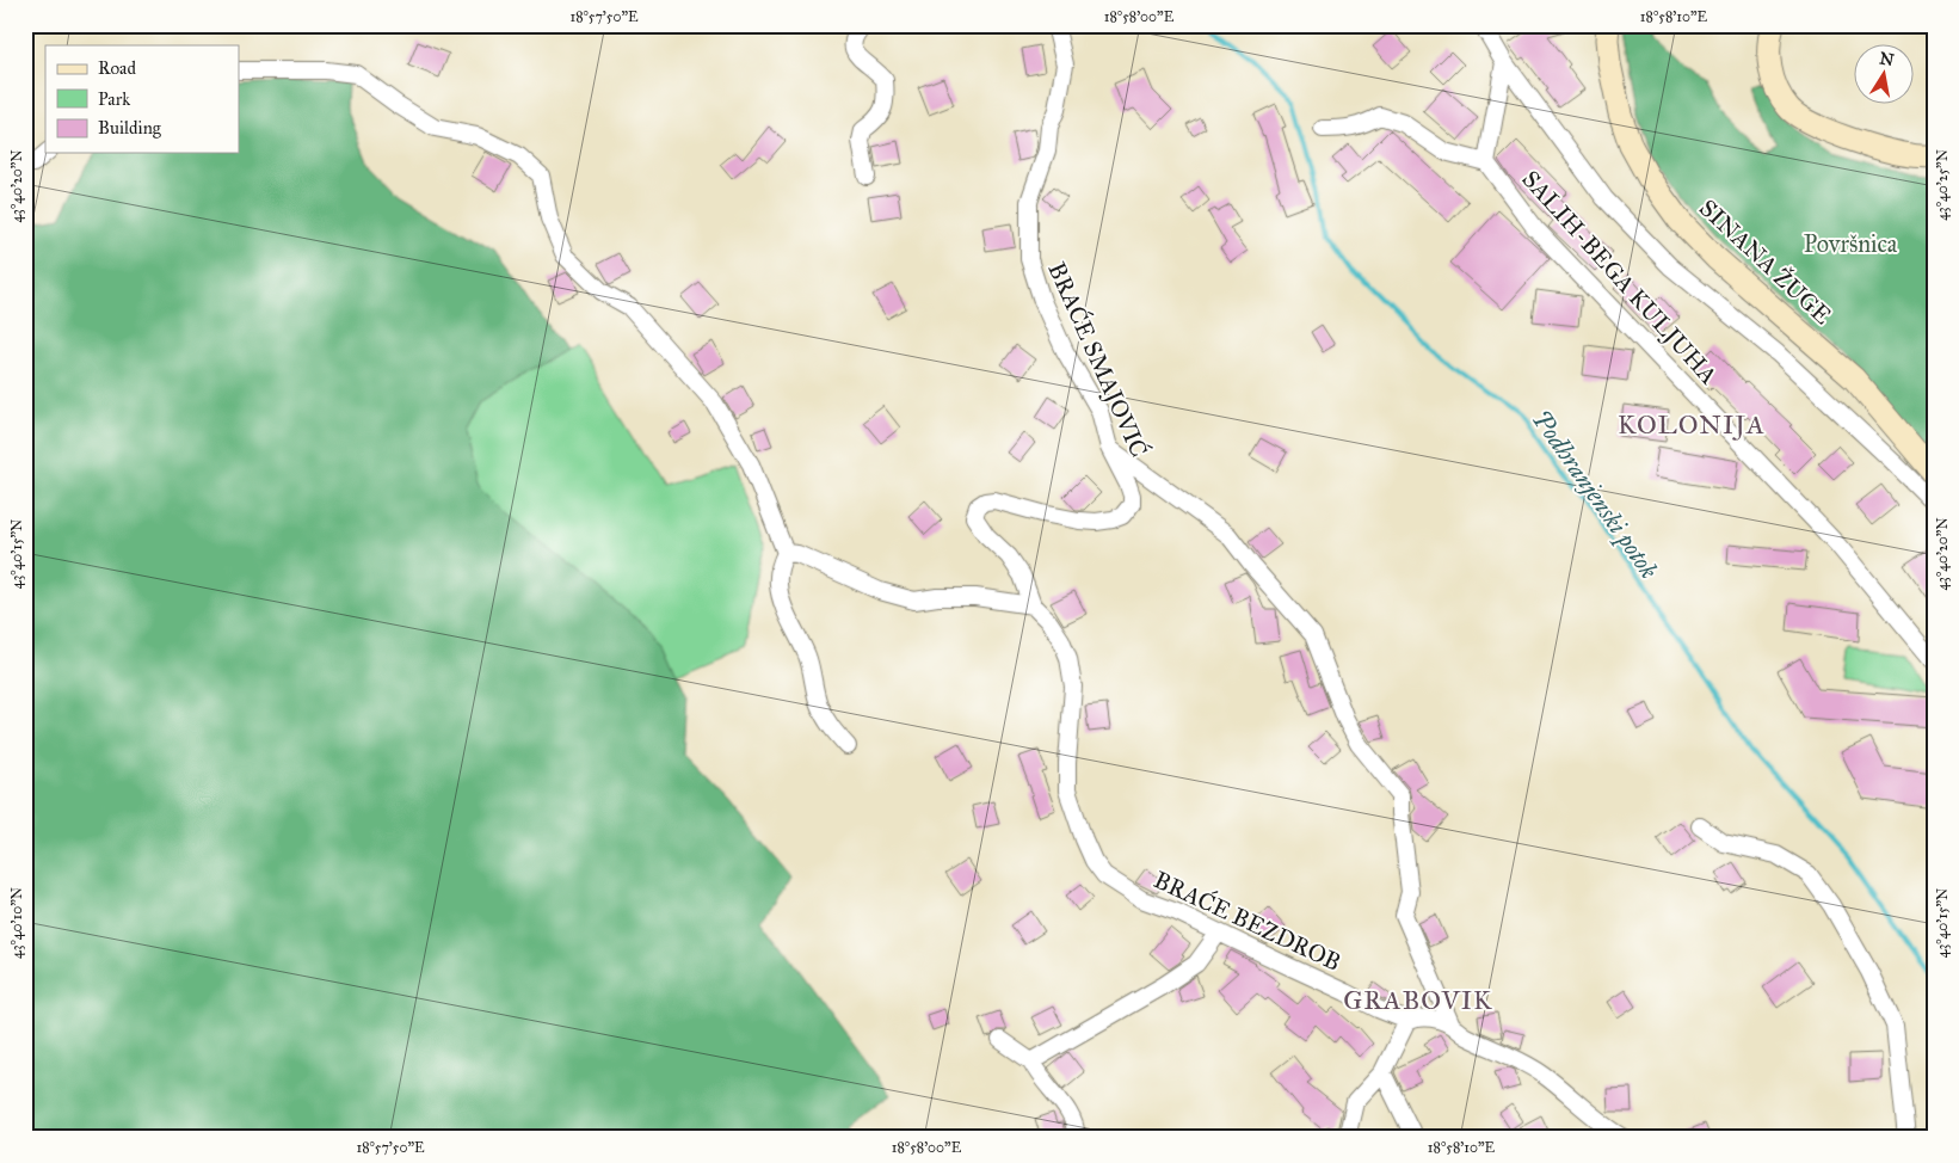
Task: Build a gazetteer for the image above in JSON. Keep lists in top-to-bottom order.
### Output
{
  "streets": {
    "main road": ["SINANA ŽUGE"],
    "street": ["SALIH-BEGA KULJUHA", "BRAĆE SMAJOVIĆ", "BRAĆE BEZDROB"]
  },
  "crossings": [
    ["BRAĆE SMAJOVIĆ", "BRAĆE BEZDROB"]
  ],
  "districts": ["KOLONIJA", "GRABOVIK"],
  "water": ["Podhranjenski potok"],
  "parks": ["Površnica"],
  "legend": ["Road", "Park", "Building"],
  "north": "top",
  "coordinates": [
    "18°57'50\"E",
    "18°58'00\"E",
    "18°58'10\"E",
    "43°40'25\"N",
    "43°40'20\"N",
    "43°40'15\"N",
    "43°40'10\"N"
  ]
}
